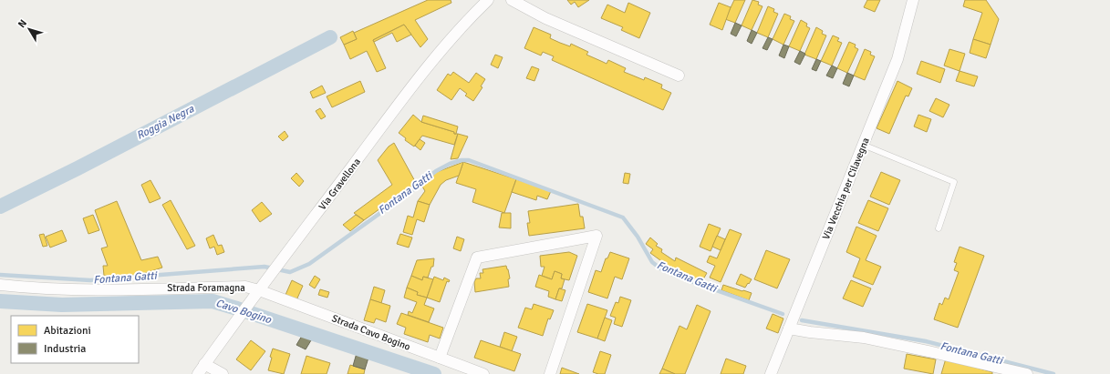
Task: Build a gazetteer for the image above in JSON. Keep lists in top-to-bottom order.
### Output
{
  "streets": {
    "street": [
      "Via Gravellona",
      "Via Vecchia per Cilavegna",
      "Strada Foramagna",
      "Strada Cavo Bogino"
    ]
  },
  "crossings": [
    ["Via Gravellona", "Strada Foramagna"],
    ["Via Gravellona", "Strada Cavo Bogino"],
    ["Strada Foramagna", "Strada Cavo Bogino"]
  ],
  "water": ["Roggia Negra", "Fontana Gatti", "Cavo Bogino"],
  "legend": ["Abitazioni", "Industria"],
  "north": "top left"
}
